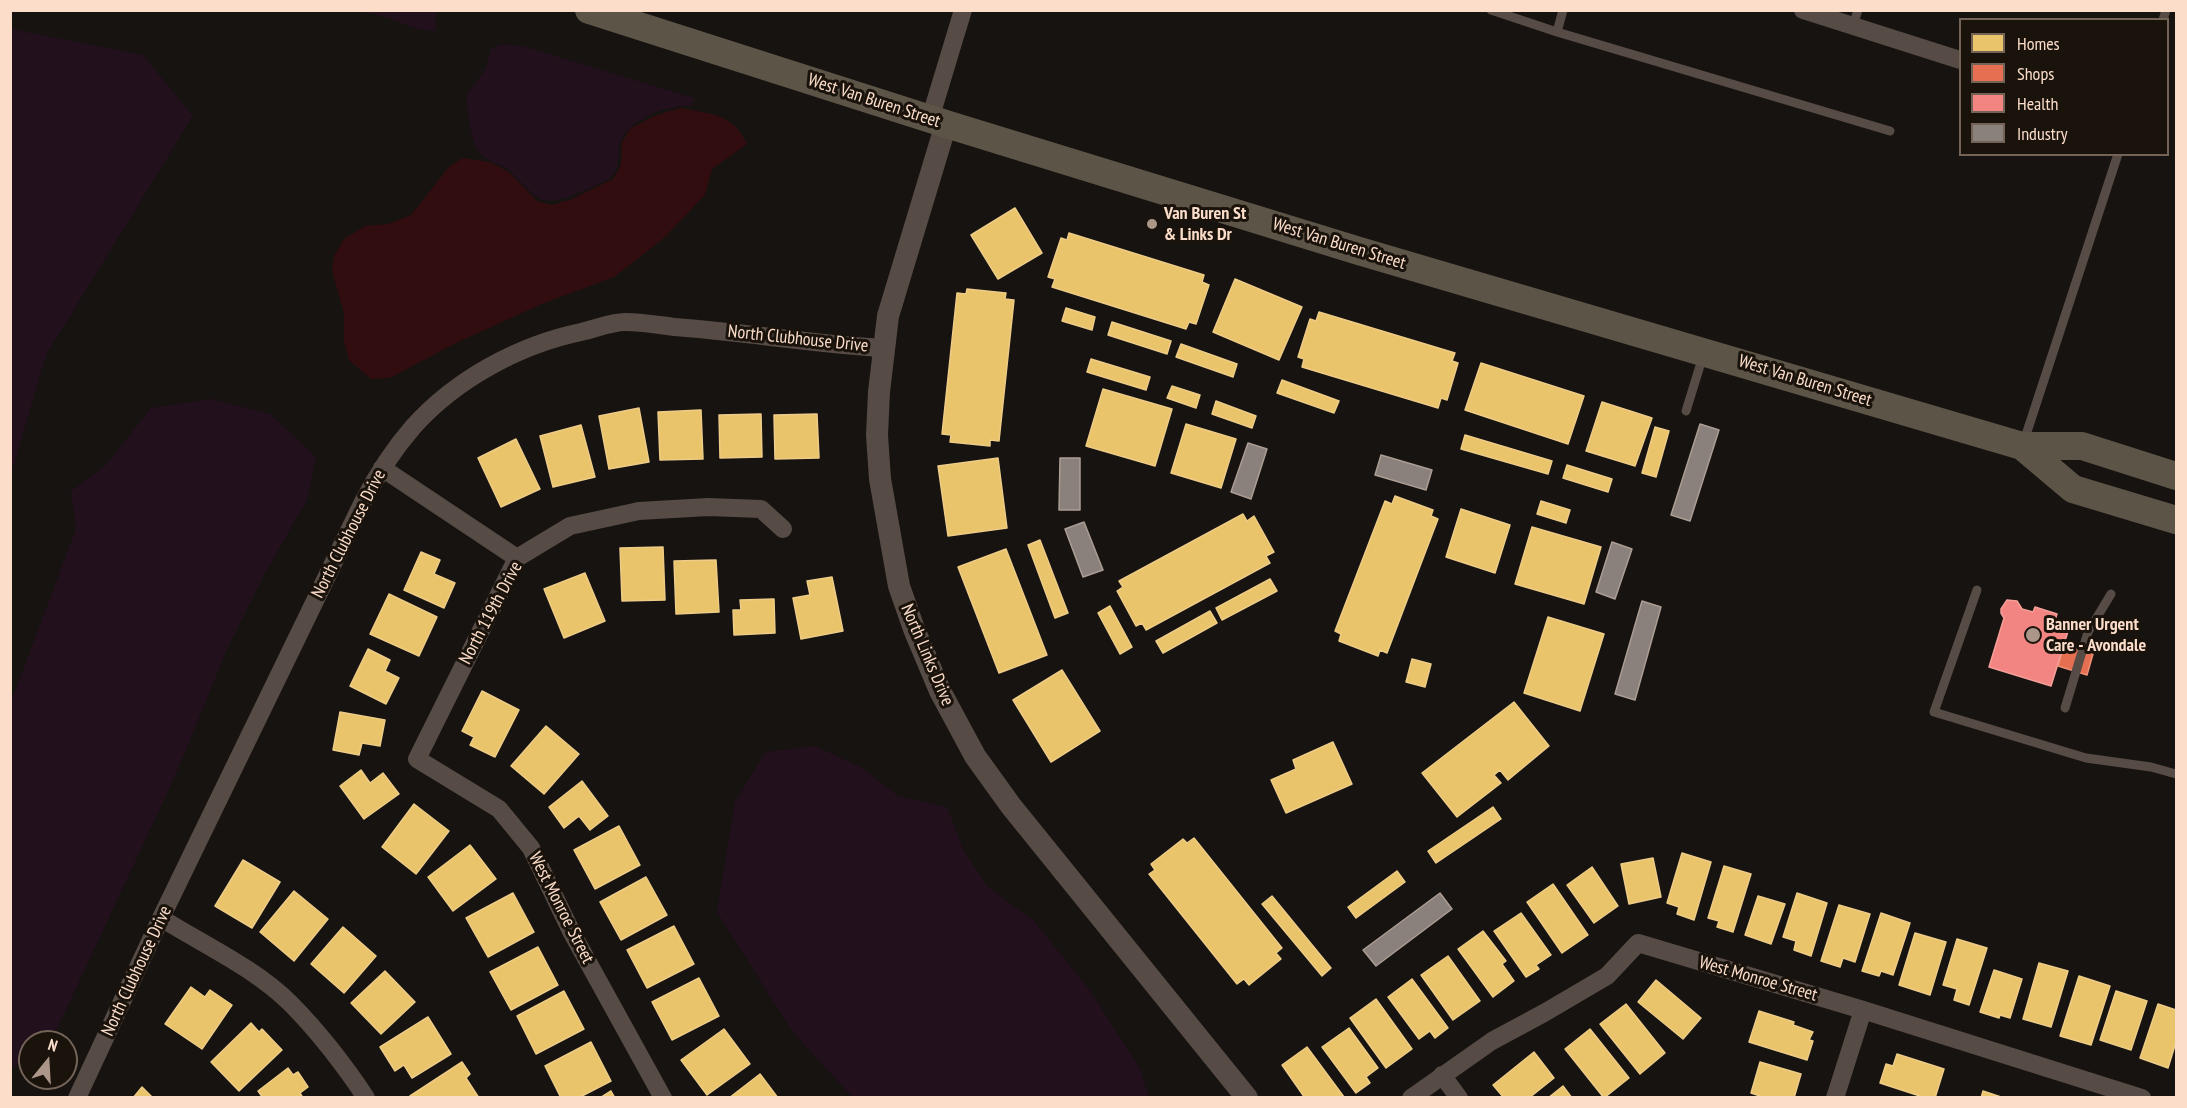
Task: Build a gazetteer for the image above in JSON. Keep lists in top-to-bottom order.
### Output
{
  "streets": {
    "main road": ["West Van Buren Street"],
    "street": [
      "North Clubhouse Drive",
      "North 119th Drive",
      "North Links Drive",
      "West Monroe Street"
    ]
  },
  "crossings": [
    ["West Van Buren Street", "North Links Drive"],
    ["North Clubhouse Drive", "North Links Drive"],
    ["North 119th Drive", "West Monroe Street"]
  ],
  "places": ["Van Buren St & Links Dr", "Banner Urgent Care - Avondale"],
  "legend": [
    "Homes",
    "Shops",
    "Health",
    "Industry"
  ],
  "north": "top"
}
